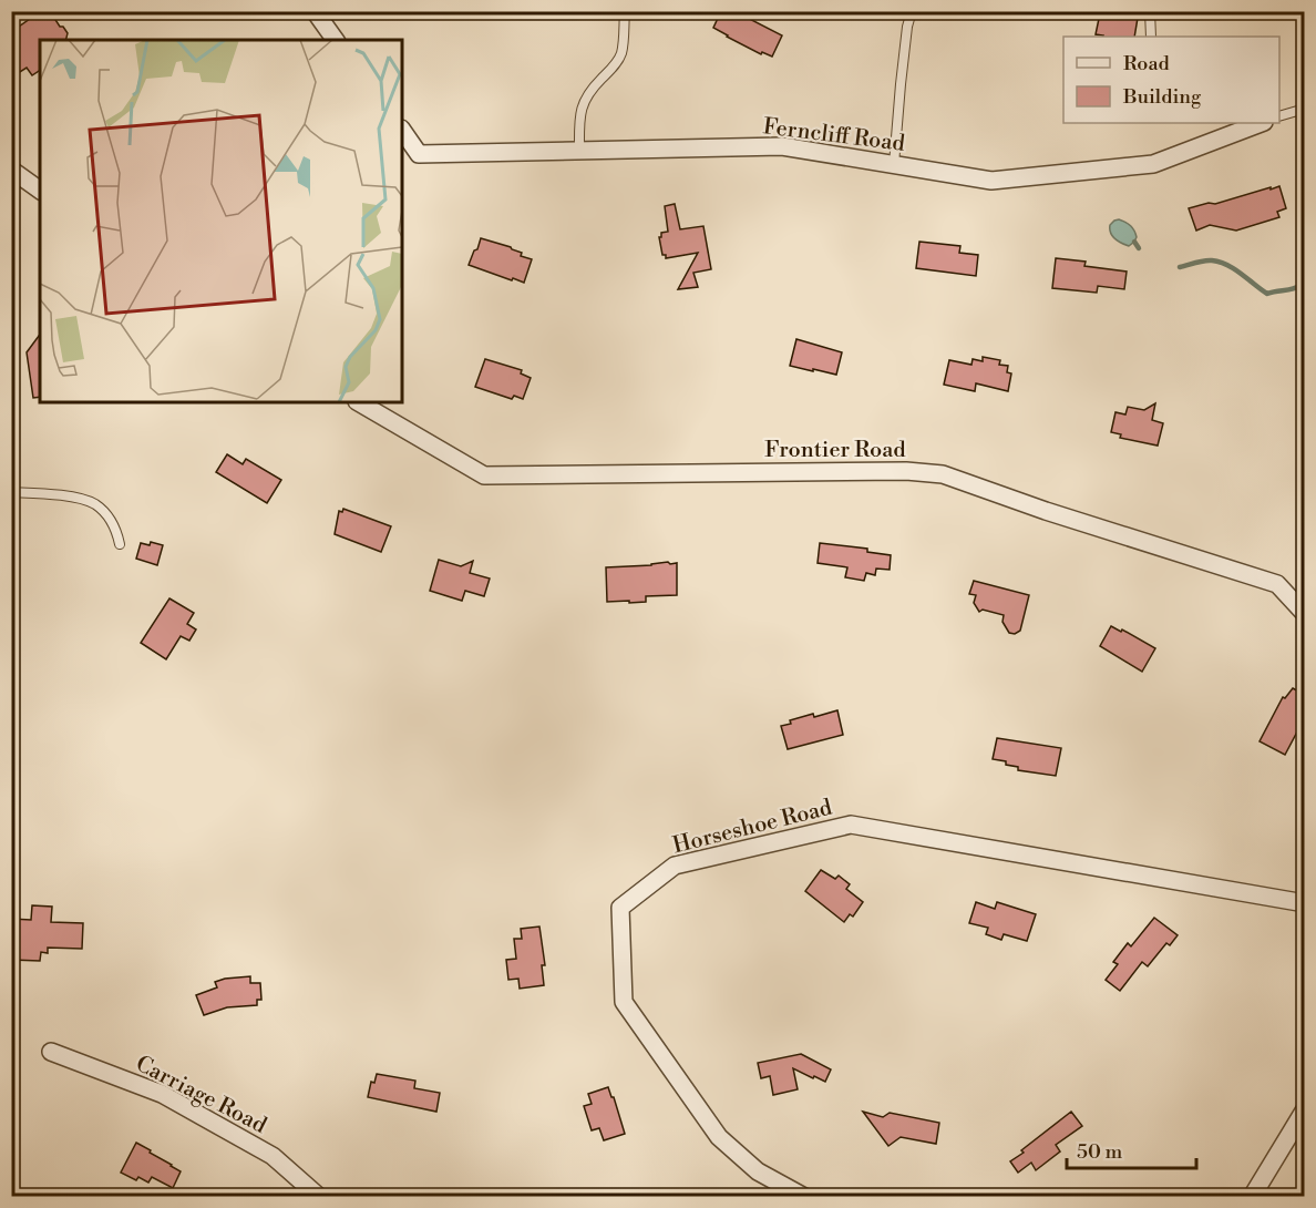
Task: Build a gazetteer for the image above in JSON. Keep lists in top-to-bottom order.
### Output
{
  "streets": {
    "street": [
      "Ferncliff Road",
      "Frontier Road",
      "Horseshoe Road",
      "Carriage Road"
    ]
  },
  "legend": ["Road", "Building"],
  "scale_bar": "50 m"
}
